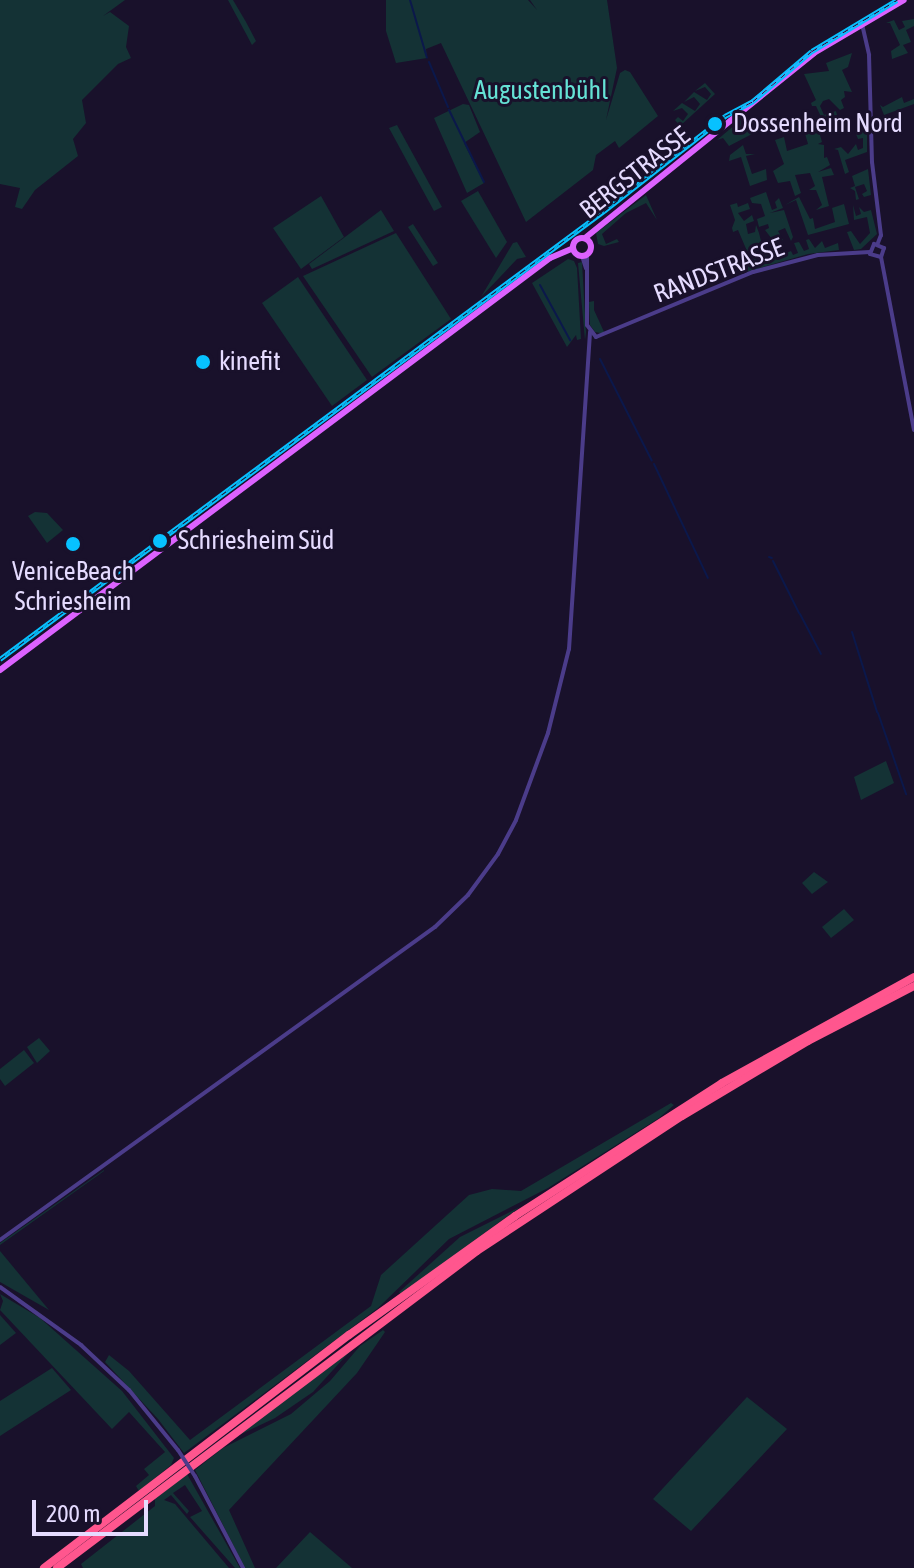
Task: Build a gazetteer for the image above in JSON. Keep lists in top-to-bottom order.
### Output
{
  "streets": {
    "main road": ["BERGSTRASSE"],
    "street": ["RANDSTRASSE"]
  },
  "parks": ["Augustenbühl"],
  "places": [
    "Dossenheim Nord",
    "kinefit",
    "Schriesheim Süd",
    "VeniceBeach Schriesheim"
  ],
  "scale_bar": "200 m"
}
